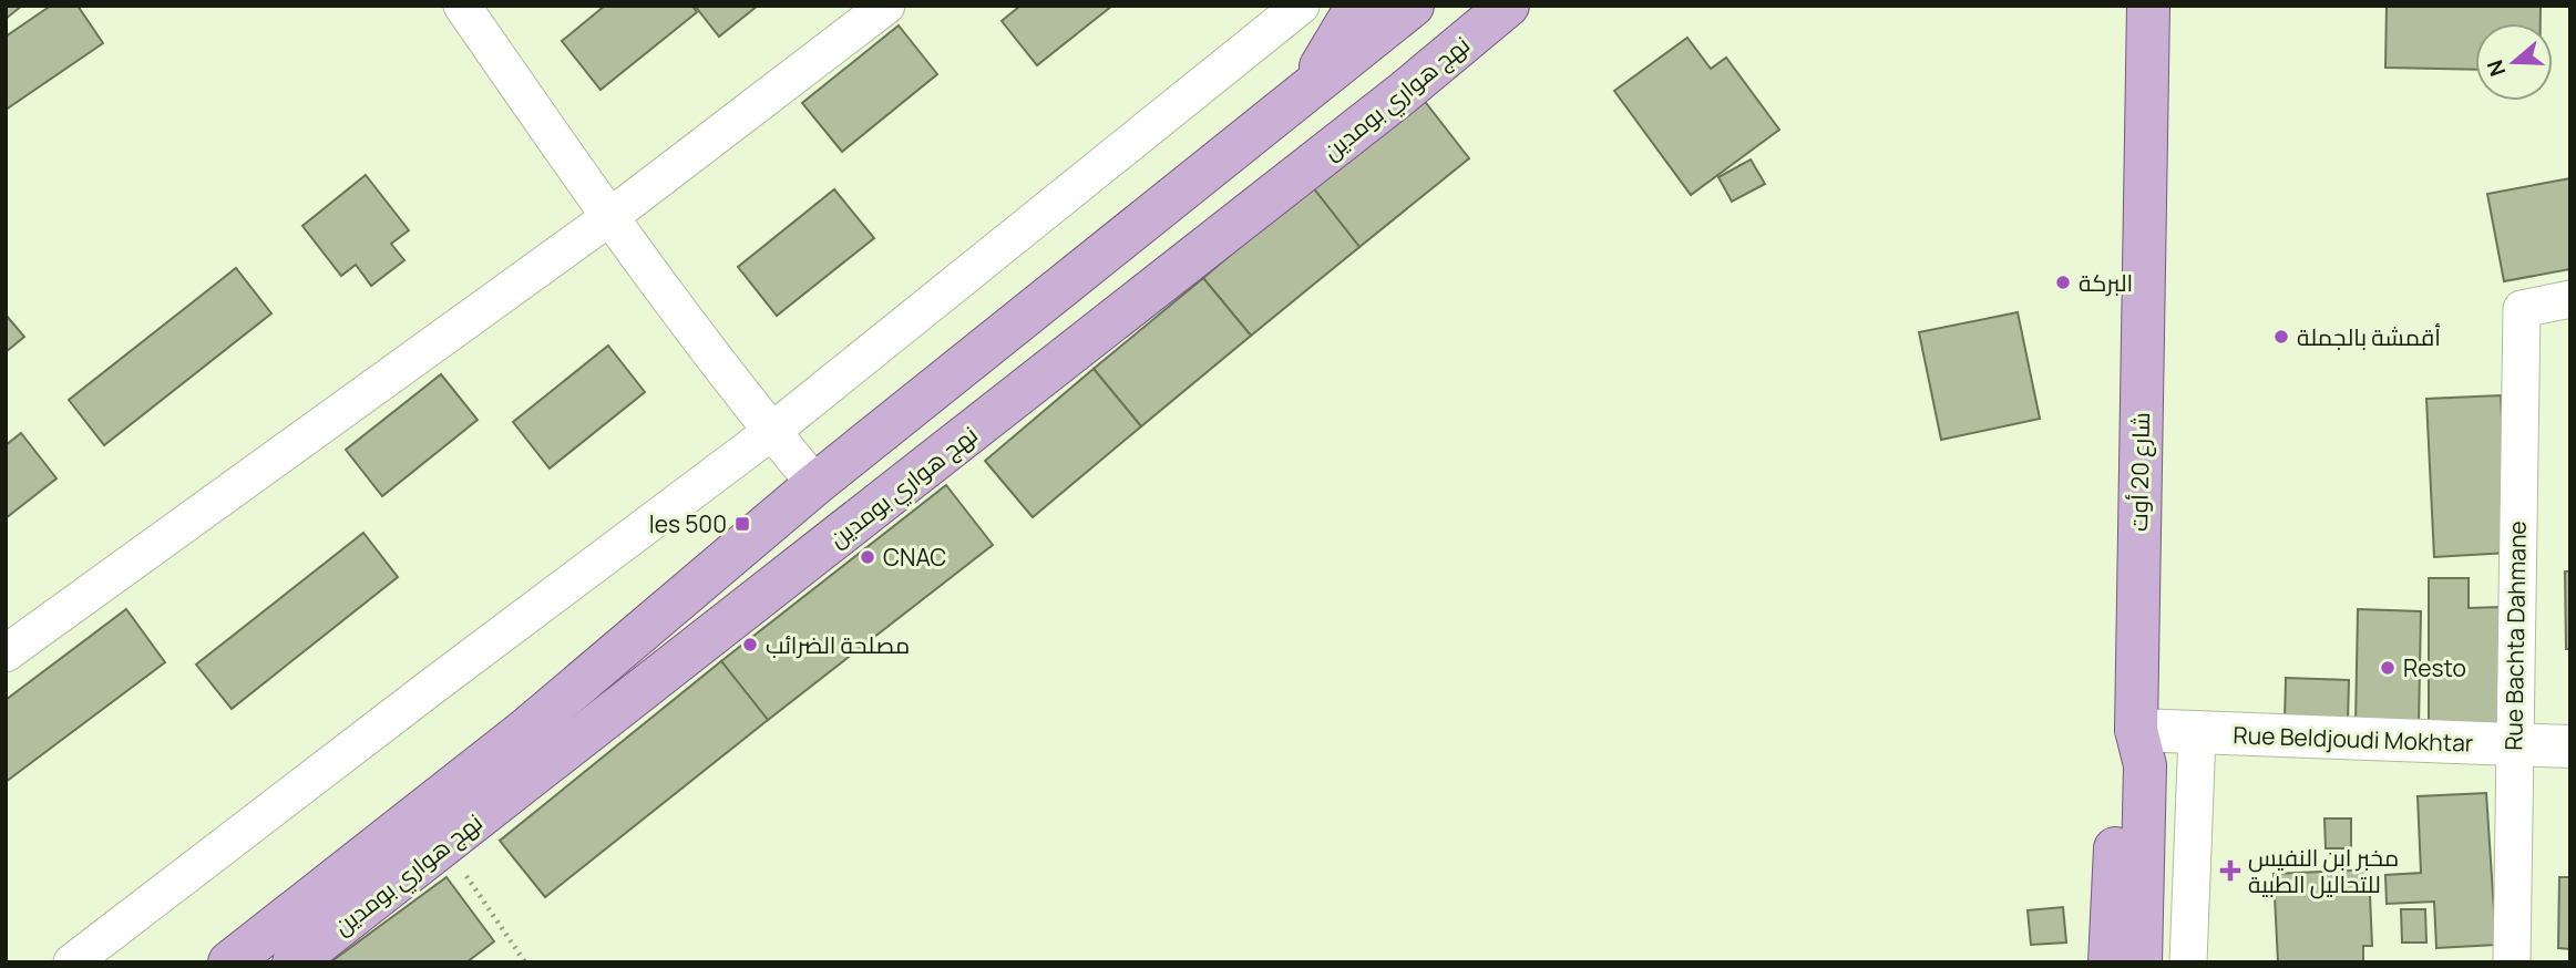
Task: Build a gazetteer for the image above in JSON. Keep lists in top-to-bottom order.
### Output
{
  "streets": {
    "main road": ["نهج هواري بومدين", "شارع 20 أوت"],
    "street": ["Rue Bachta Dahmane", "Rue Beldjoudi Mokhtar"]
  },
  "crossings": [
    ["شارع 20 أوت", "Rue Beldjoudi Mokhtar"],
    ["Rue Bachta Dahmane", "Rue Beldjoudi Mokhtar"]
  ],
  "places": {
    "other": [
      "البركة",
      "أقمشة بالجملة",
      "CNAC",
      "مصلحة الضرائب",
      "Resto"
    ],
    "transit": ["les 500"],
    "health": ["مخبر ابن النفيس للتحاليل الطبية"]
  },
  "north": "left"
}
